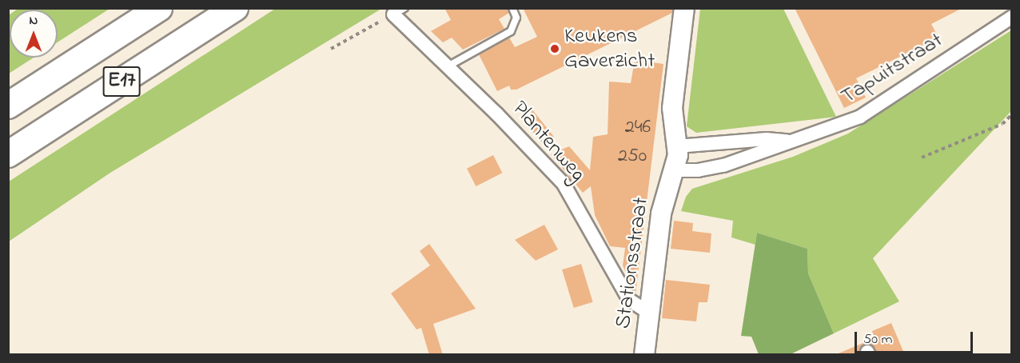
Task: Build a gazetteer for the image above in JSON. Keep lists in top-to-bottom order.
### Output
{
  "streets": {
    "highway": ["E17"],
    "street": ["Tapuitstraat", "Plantenweg", "Stationsstraat"]
  },
  "crossings": [
    ["Tapuitstraat", "Stationsstraat"],
    ["Plantenweg", "Stationsstraat"]
  ],
  "places": ["Keukens Gaverzicht"],
  "house_numbers": ["246", "250"],
  "scale_bar": "50 m",
  "north": "top"
}
